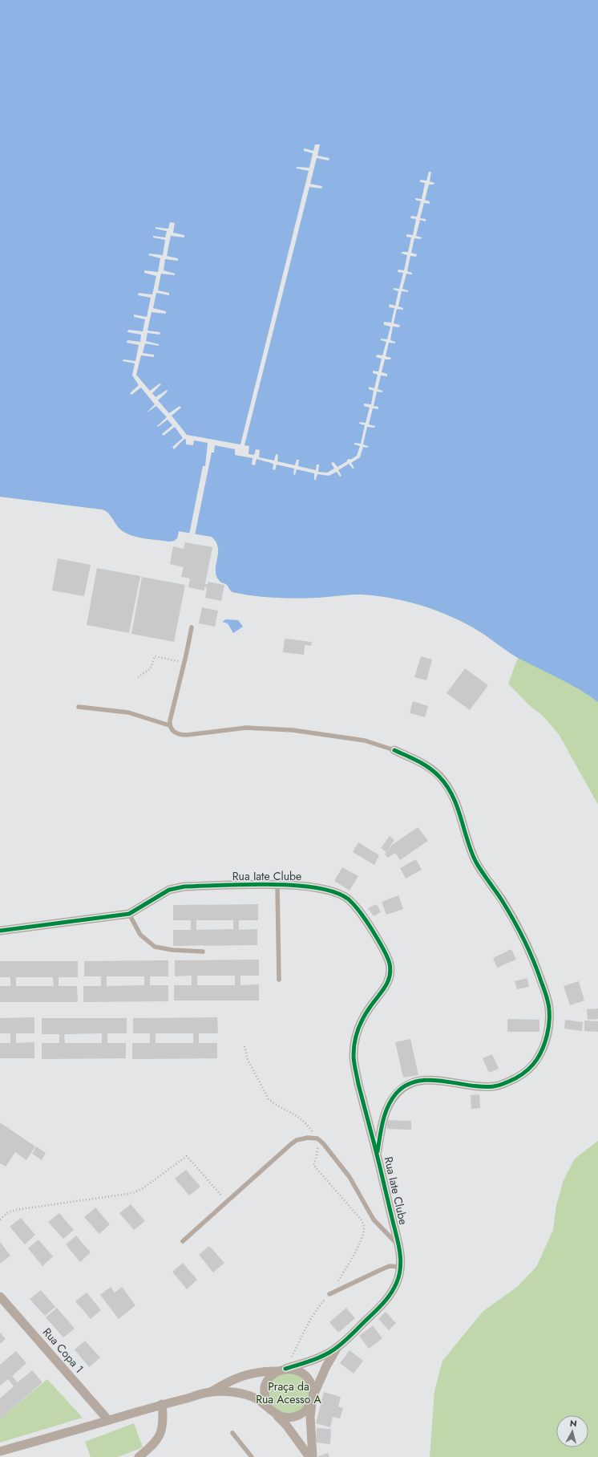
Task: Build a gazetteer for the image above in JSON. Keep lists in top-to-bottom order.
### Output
{
  "streets": {
    "street": ["Rua Iate Clube", "Rua Copa 1"]
  },
  "parks": ["Praça da Rua Acesso A"],
  "north": "top"
}
